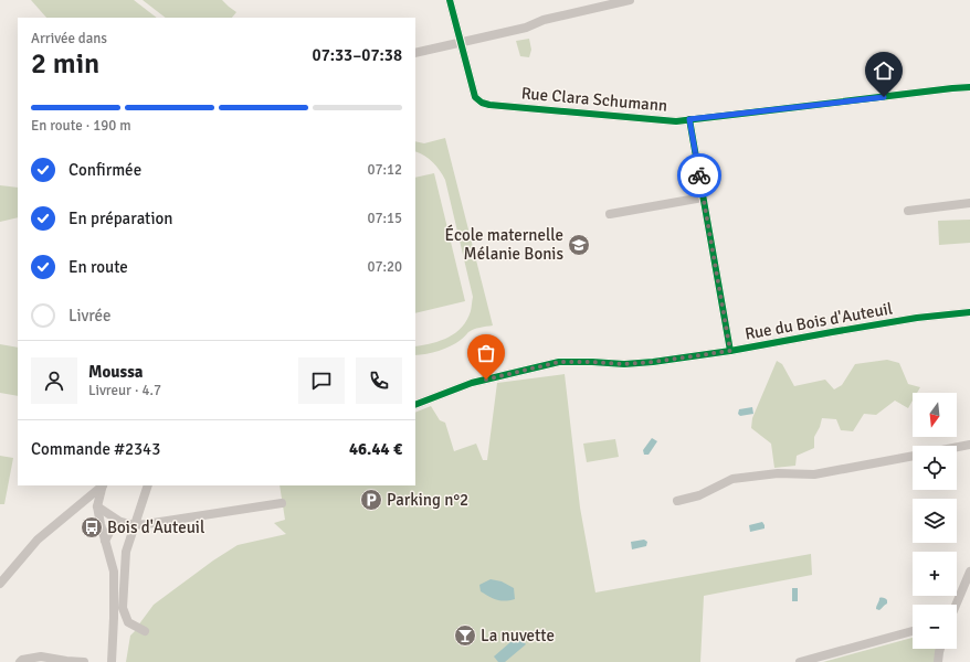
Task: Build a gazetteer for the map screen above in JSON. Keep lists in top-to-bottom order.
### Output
{
  "streets": {
    "street": ["Rue Clara Schumann", "Rue du Bois d'Auteuil"]
  },
  "places": {
    "school or university": ["École maternelle Mélanie Bonis"],
    "parking": ["Parking n°2"],
    "bus stop": ["Bois d'Auteuil"],
    "bar": ["La nuvette"]
  },
  "north": "bottom",
  "page": {
    "heading": ["2 min", "Arrivée dans", "07:33–07:38"],
    "panel": [
      "Moussa",
      "Livreur · 4.7",
      "Commande #2343",
      "46.44 €"
    ],
    "bar": "En route · 190 m",
    "list": [
      ["Confirmée", "07:12"],
      ["En préparation", "07:15"],
      ["En route", "07:20"],
      "Livrée"
    ],
    "map_buttons": ["+", "−"]
  }
}
